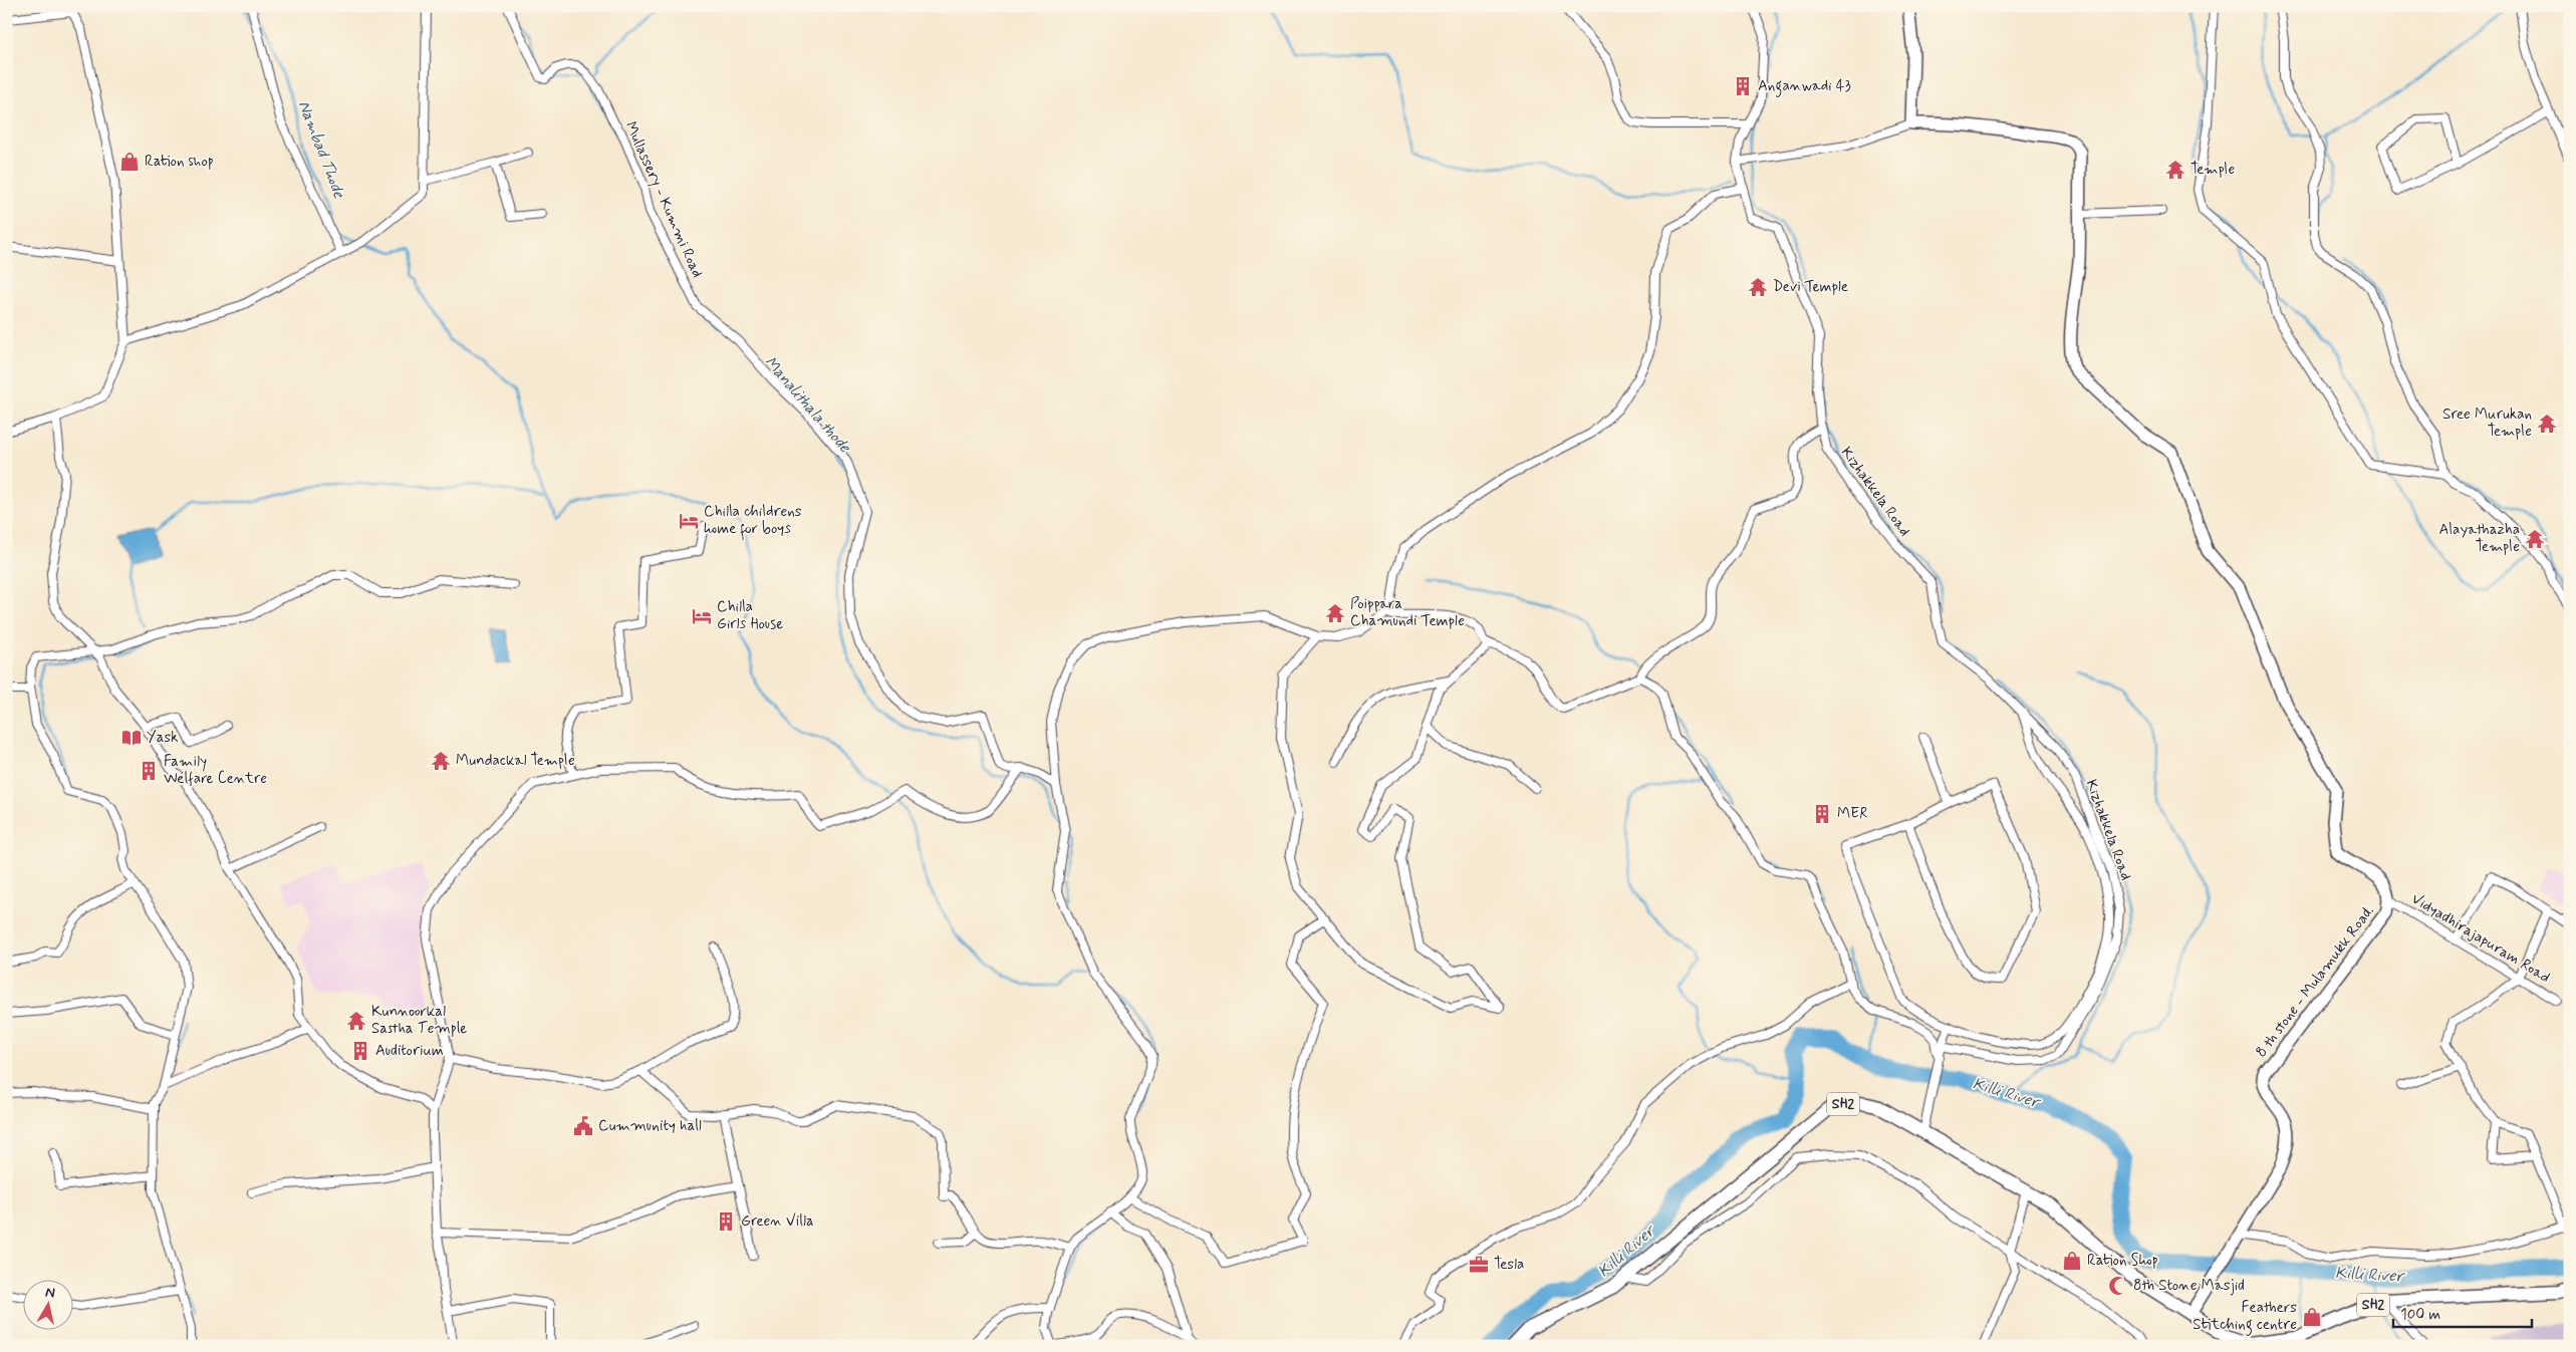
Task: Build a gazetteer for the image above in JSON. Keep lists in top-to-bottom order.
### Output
{
  "streets": {
    "main road": ["8 th stone - Mulamukk Road.", "SH2"],
    "street": ["Mullassery - Kummi Road", "Kizhakkela Road", "Vidyadhirajapuram Road"]
  },
  "crossings": [
    ["Vidyadhirajapuram Road", "8 th stone - Mulamukk Road."],
    ["8 th stone - Mulamukk Road.", "SH2"]
  ],
  "water": ["Nambad Thode", "Manalithala thode", "Killi River"],
  "places": {
    "building": [
      "Anganwadi 43",
      "Family Welfare Centre",
      "MER",
      "Auditorium",
      "Green Villa"
    ],
    "shop": ["Ration shop", "Ration Shop", "Feathers Stitching centre"],
    "temple": [
      "Temple",
      "Devi Temple",
      "Sree Murukan Temple",
      "Alayathazha Temple",
      "Poippara Chamundi Temple",
      "Mundackal Temple",
      "Kunnoorkal Sastha Temple"
    ],
    "hotel": ["Chilla childrens home for boys", "Chilla Girls House"],
    "library": ["Yask"],
    "public building": ["Cummunity hall"],
    "office": ["Tesla"],
    "mosque": ["8th Stone Masjid"]
  },
  "scale_bar": "100 m",
  "north": "top"
}
